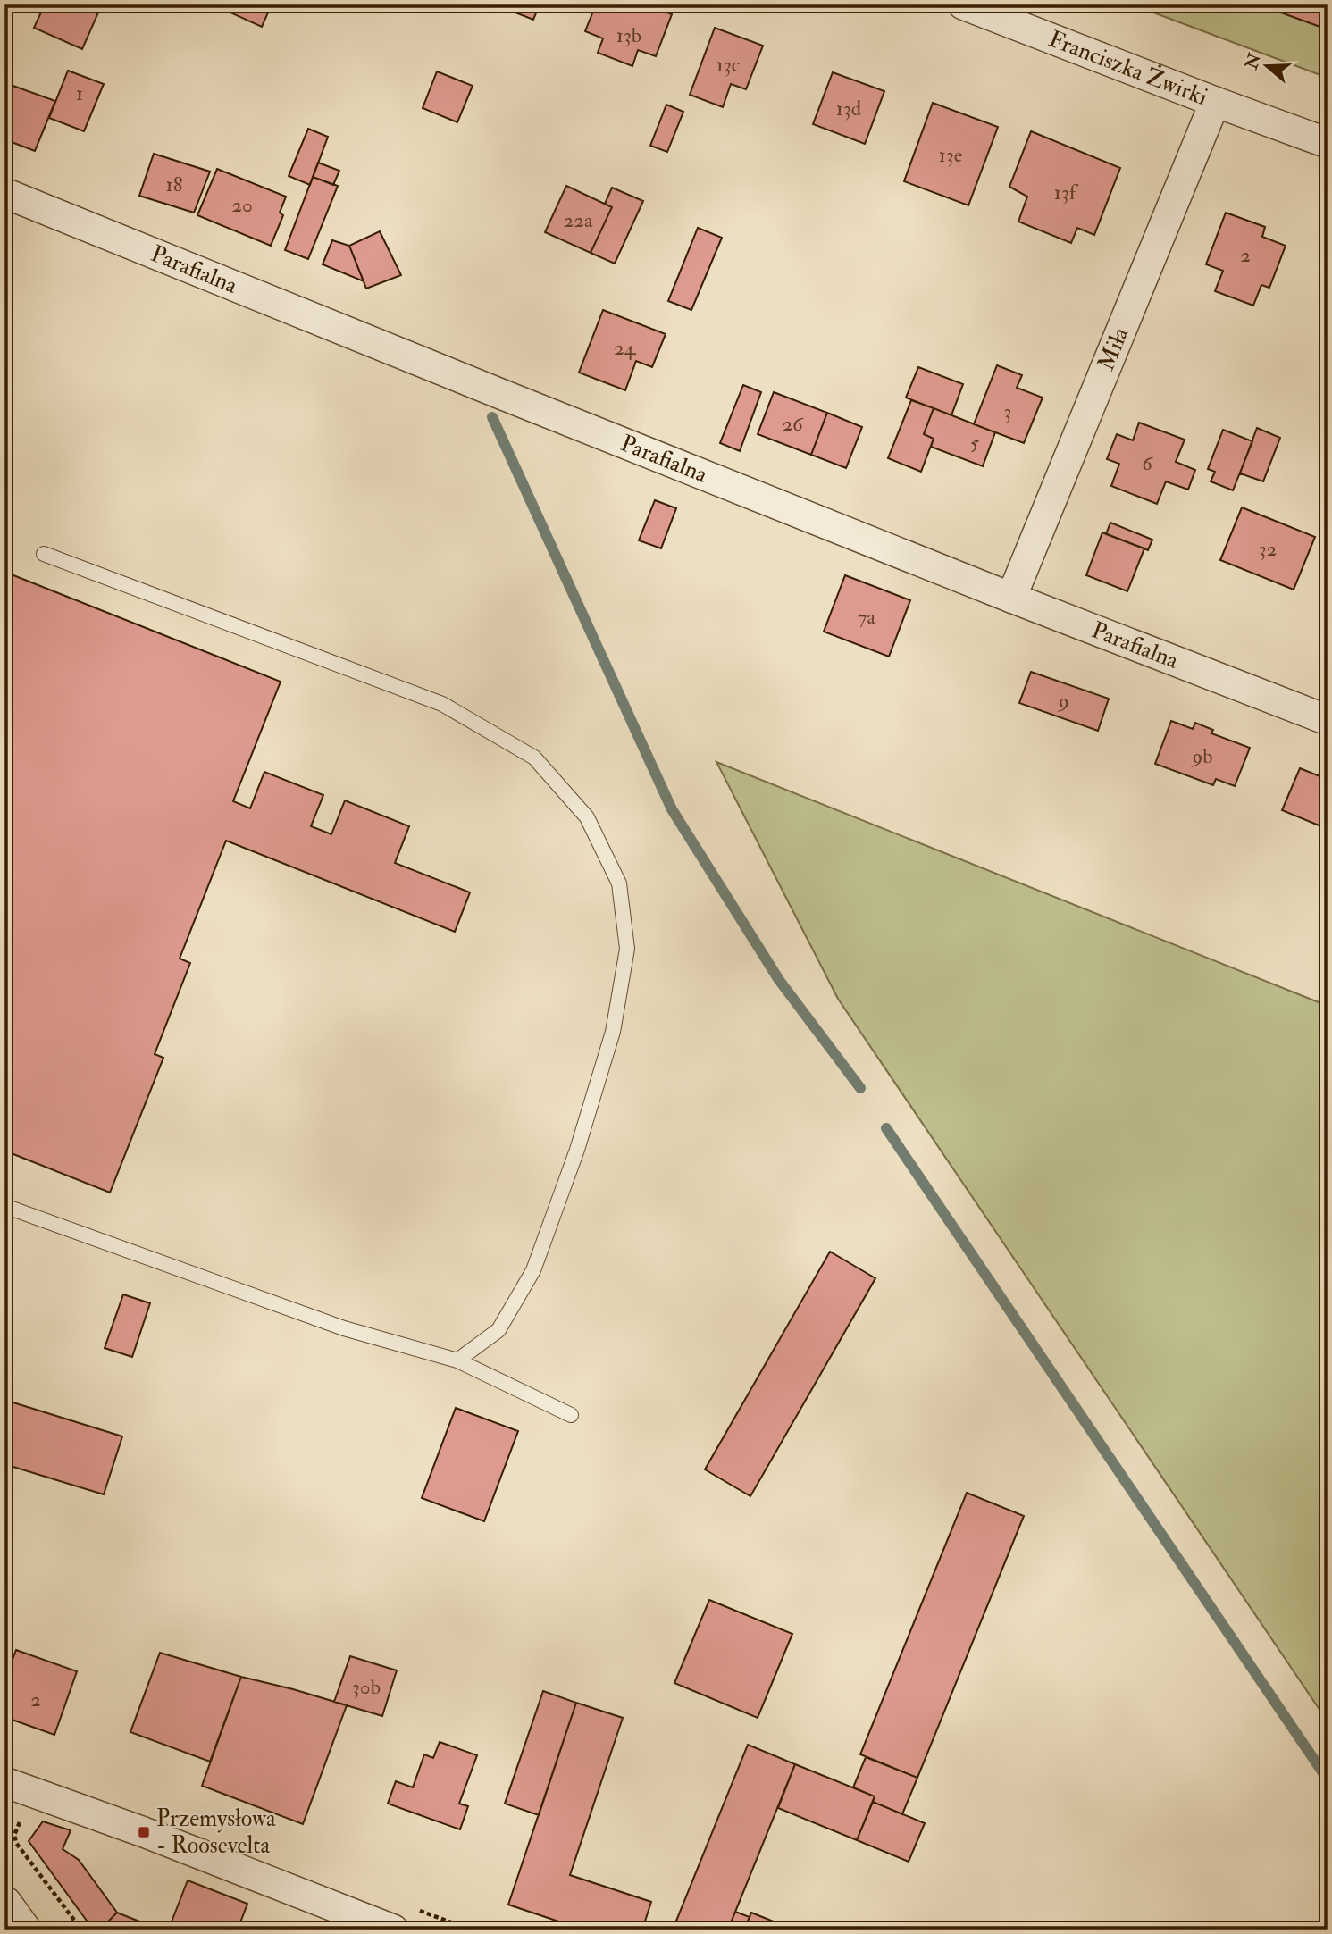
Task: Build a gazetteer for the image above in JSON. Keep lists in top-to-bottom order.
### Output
{
  "streets": {
    "street": ["Franciszka Żwirki", "Parafialna", "Miła"]
  },
  "crossings": [
    ["Franciszka Żwirki", "Miła"],
    ["Parafialna", "Miła"]
  ],
  "places": {
    "transit": ["Przemysłowa - Roosevelta"]
  },
  "house_numbers": [
    "13b",
    "13c",
    "1",
    "13d",
    "13e",
    "18",
    "13f",
    "20",
    "22a",
    "2",
    "24",
    "3",
    "26",
    "5",
    "6",
    "32",
    "7a",
    "9",
    "9b",
    "30b",
    "2"
  ],
  "north": "left"
}
